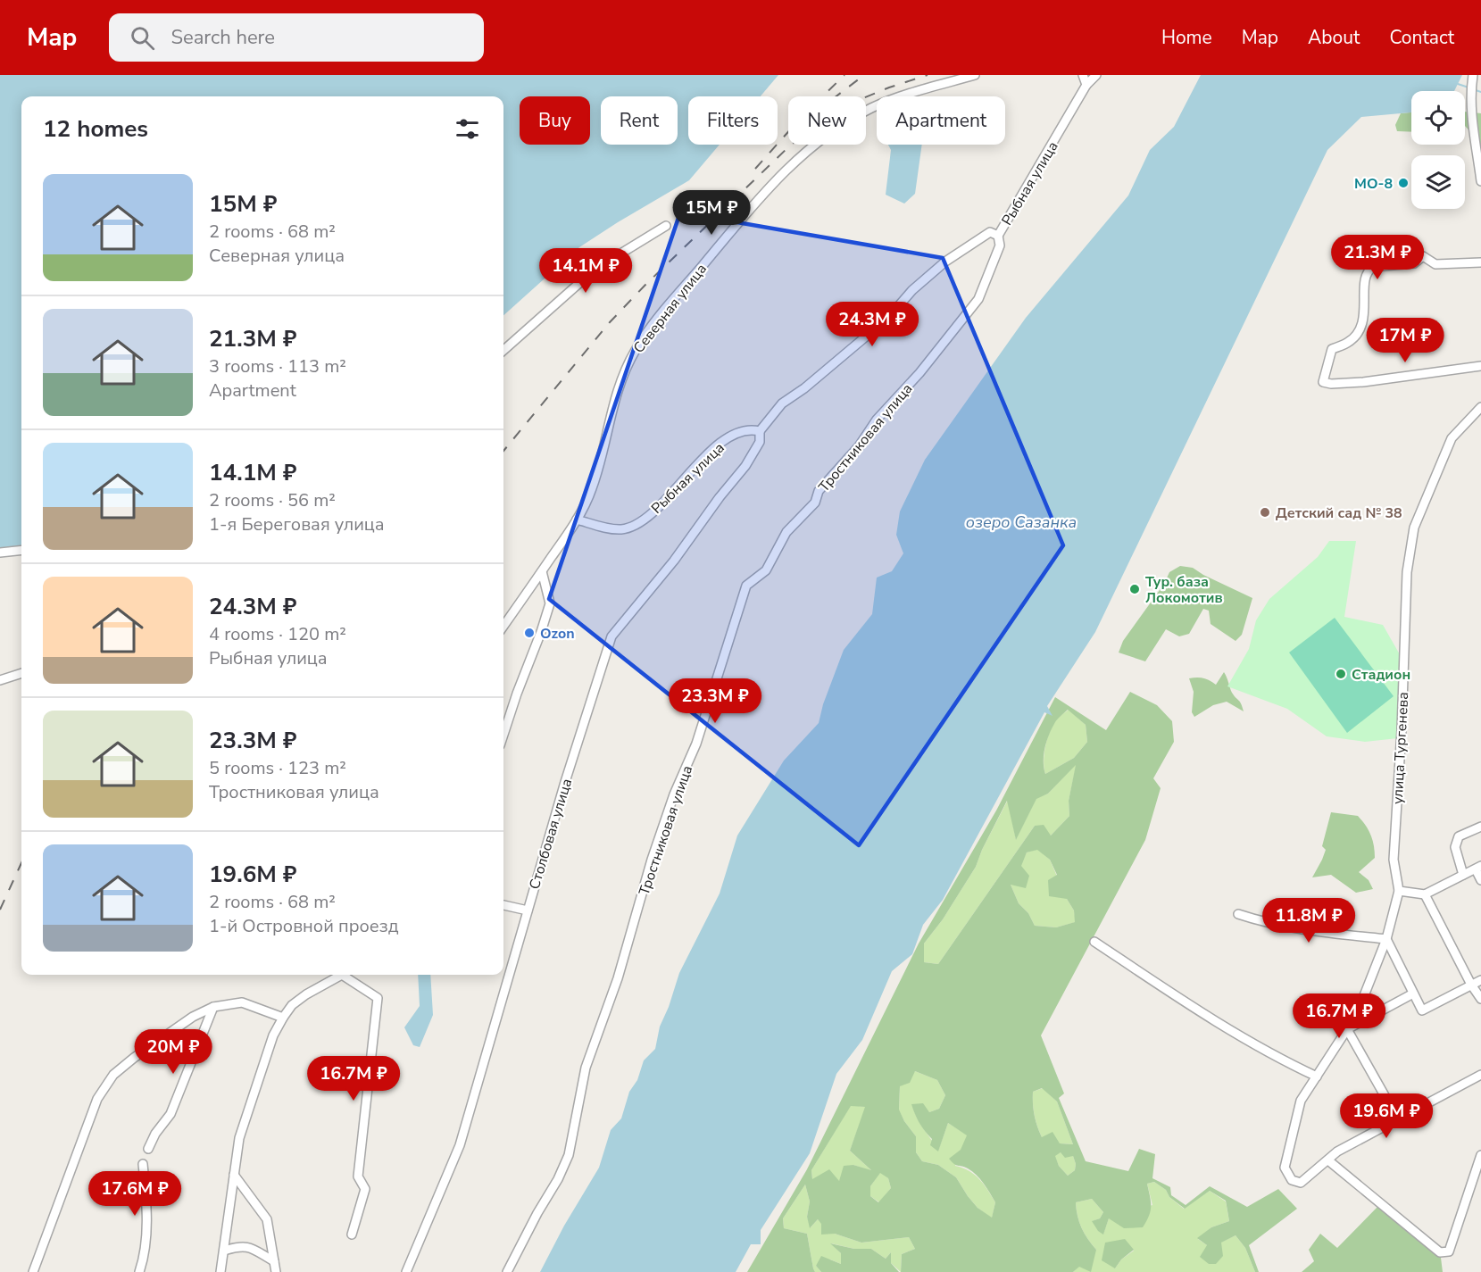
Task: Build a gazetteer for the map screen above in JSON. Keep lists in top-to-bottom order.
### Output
{
  "streets": {
    "street": [
      "Рыбная улица",
      "Северная улица",
      "Тростниковая улица",
      "улица Тургенева",
      "Столбовая улица"
    ]
  },
  "crossings": [
    ["Рыбная улица", "Северная улица"],
    ["Рыбная улица", "Тростниковая улица"],
    ["Рыбная улица", "Столбовая улица"]
  ],
  "water": ["озеро Сазанка"],
  "places": [
    "MO-8",
    "Детский сад № 38",
    "Тур. база Локомотив",
    "Ozon",
    "Стадион"
  ],
  "page": {
    "header": "Map",
    "search": "Search here",
    "nav": [
      "Home",
      "Map",
      "About",
      "Contact"
    ],
    "chip": [
      "Buy",
      "Rent",
      "Filters",
      "New",
      "Apartment"
    ],
    "heading": "12 homes",
    "list": [
      {
        "name": "15M ₽",
        "note": "2 rooms · 68 m² · Северная улица"
      },
      {
        "name": "21.3M ₽",
        "note": "3 rooms · 113 m² · Apartment"
      },
      {
        "name": "14.1M ₽",
        "note": "2 rooms · 56 m² · 1-я Береговая улица"
      },
      {
        "name": "24.3M ₽",
        "note": "4 rooms · 120 m² · Рыбная улица"
      },
      {
        "name": "23.3M ₽",
        "note": "5 rooms · 123 m² · Тростниковая улица"
      },
      {
        "name": "19.6M ₽",
        "note": "2 rooms · 68 m² · 1-й Островной проезд"
      }
    ],
    "price": [
      "15M ₽",
      "21.3M ₽",
      "14.1M ₽",
      "24.3M ₽",
      "17M ₽",
      "23.3M ₽",
      "11.8M ₽",
      "16.7M ₽",
      "20M ₽",
      "16.7M ₽",
      "19.6M ₽",
      "17.6M ₽"
    ]
  }
}
